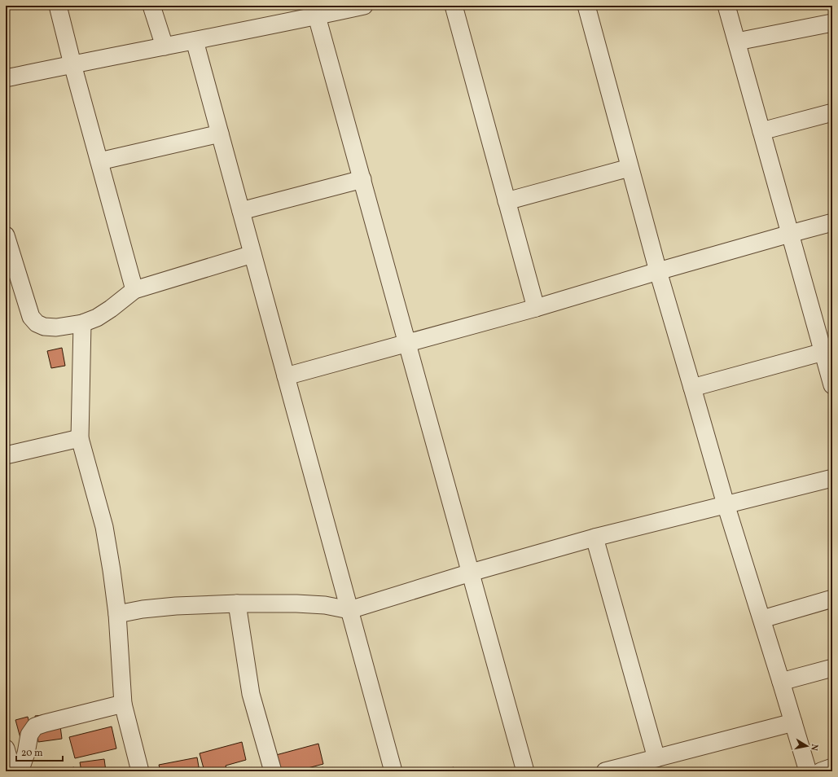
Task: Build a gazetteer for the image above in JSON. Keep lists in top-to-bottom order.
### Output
{
  "scale_bar": "20 m",
  "north": "right"
}
